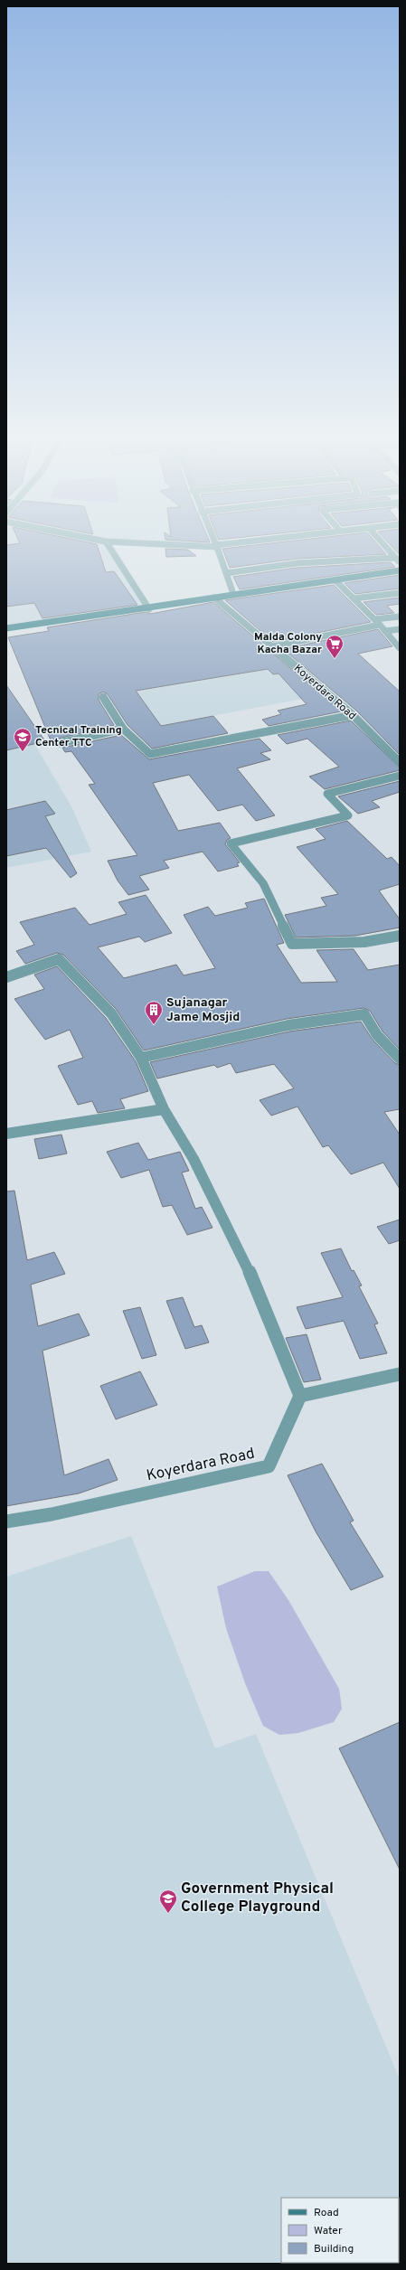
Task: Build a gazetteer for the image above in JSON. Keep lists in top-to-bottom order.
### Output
{
  "streets": {
    "street": ["Koyerdara Road"]
  },
  "places": {
    "supermarket": ["Malda Colony Kacha Bazar"],
    "school or university": ["Tecnical Training Center TTC", "Government Physical College Playground"],
    "building": ["Sujanagar Jame Mosjid"]
  },
  "legend": ["Road", "Water", "Building"]
}
